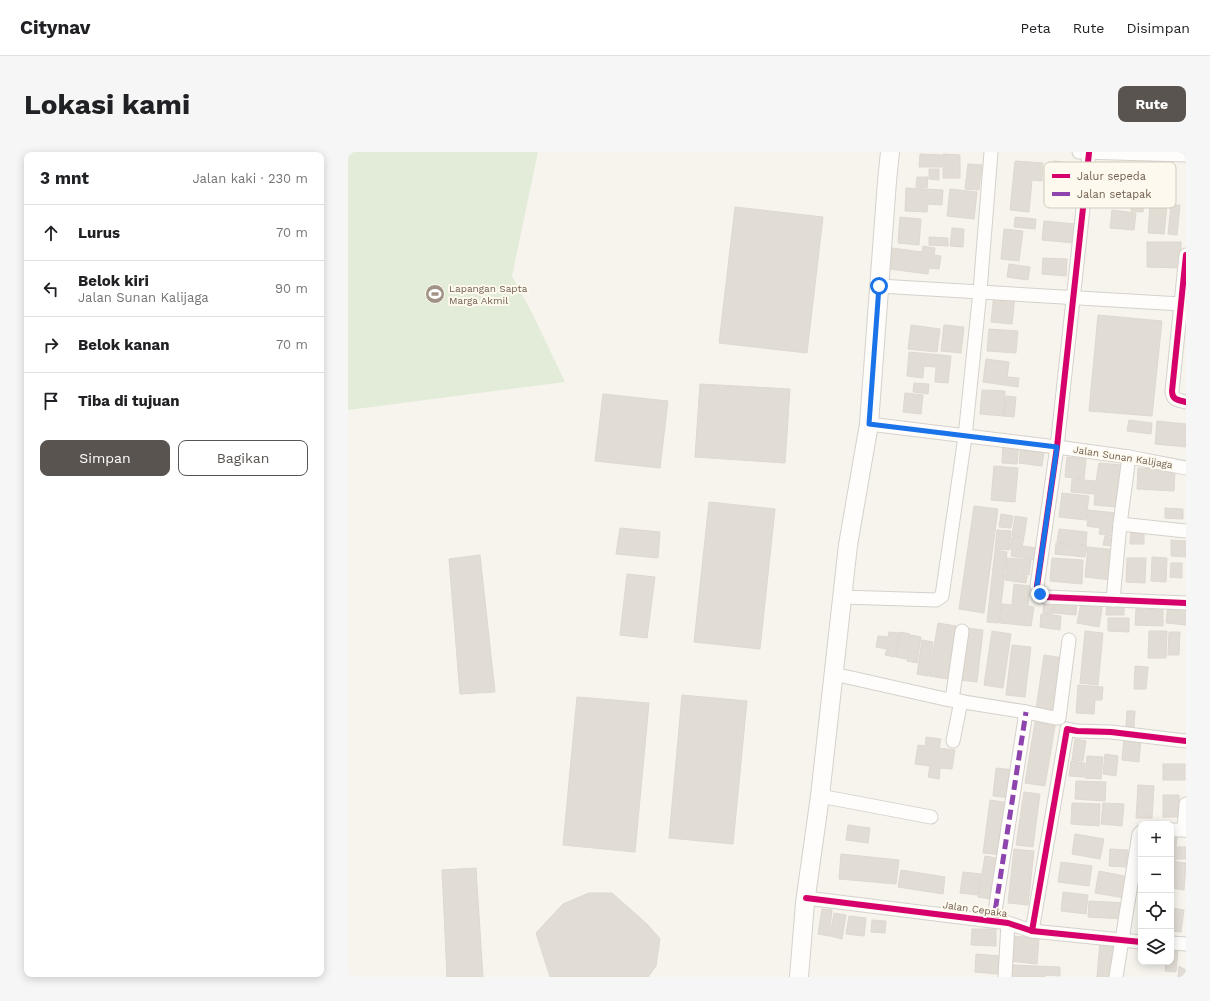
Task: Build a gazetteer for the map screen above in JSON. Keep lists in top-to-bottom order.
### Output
{
  "streets": {
    "street": ["Jalan Sunan Kalijaga", "Jalan Cepaka"]
  },
  "places": {
    "sports": ["Lapangan Sapta Marga Akmil"]
  },
  "legend": ["Jalur sepeda", "Jalan setapak"],
  "page": {
    "header": "Citynav",
    "nav": ["Peta", "Rute", "Disimpan"],
    "buttons": [
      "Rute",
      ["Simpan", "Bagikan"]
    ],
    "title": "Lokasi kami",
    "heading": ["3 mnt", "Jalan kaki · 230 m"],
    "list": [
      ["Lurus", "70 m"],
      ["Belok kiri", "Jalan Sunan Kalijaga", "90 m"],
      ["Belok kanan", "70 m"],
      "Tiba di tujuan"
    ],
    "map_buttons": ["+", "−"]
  }
}
